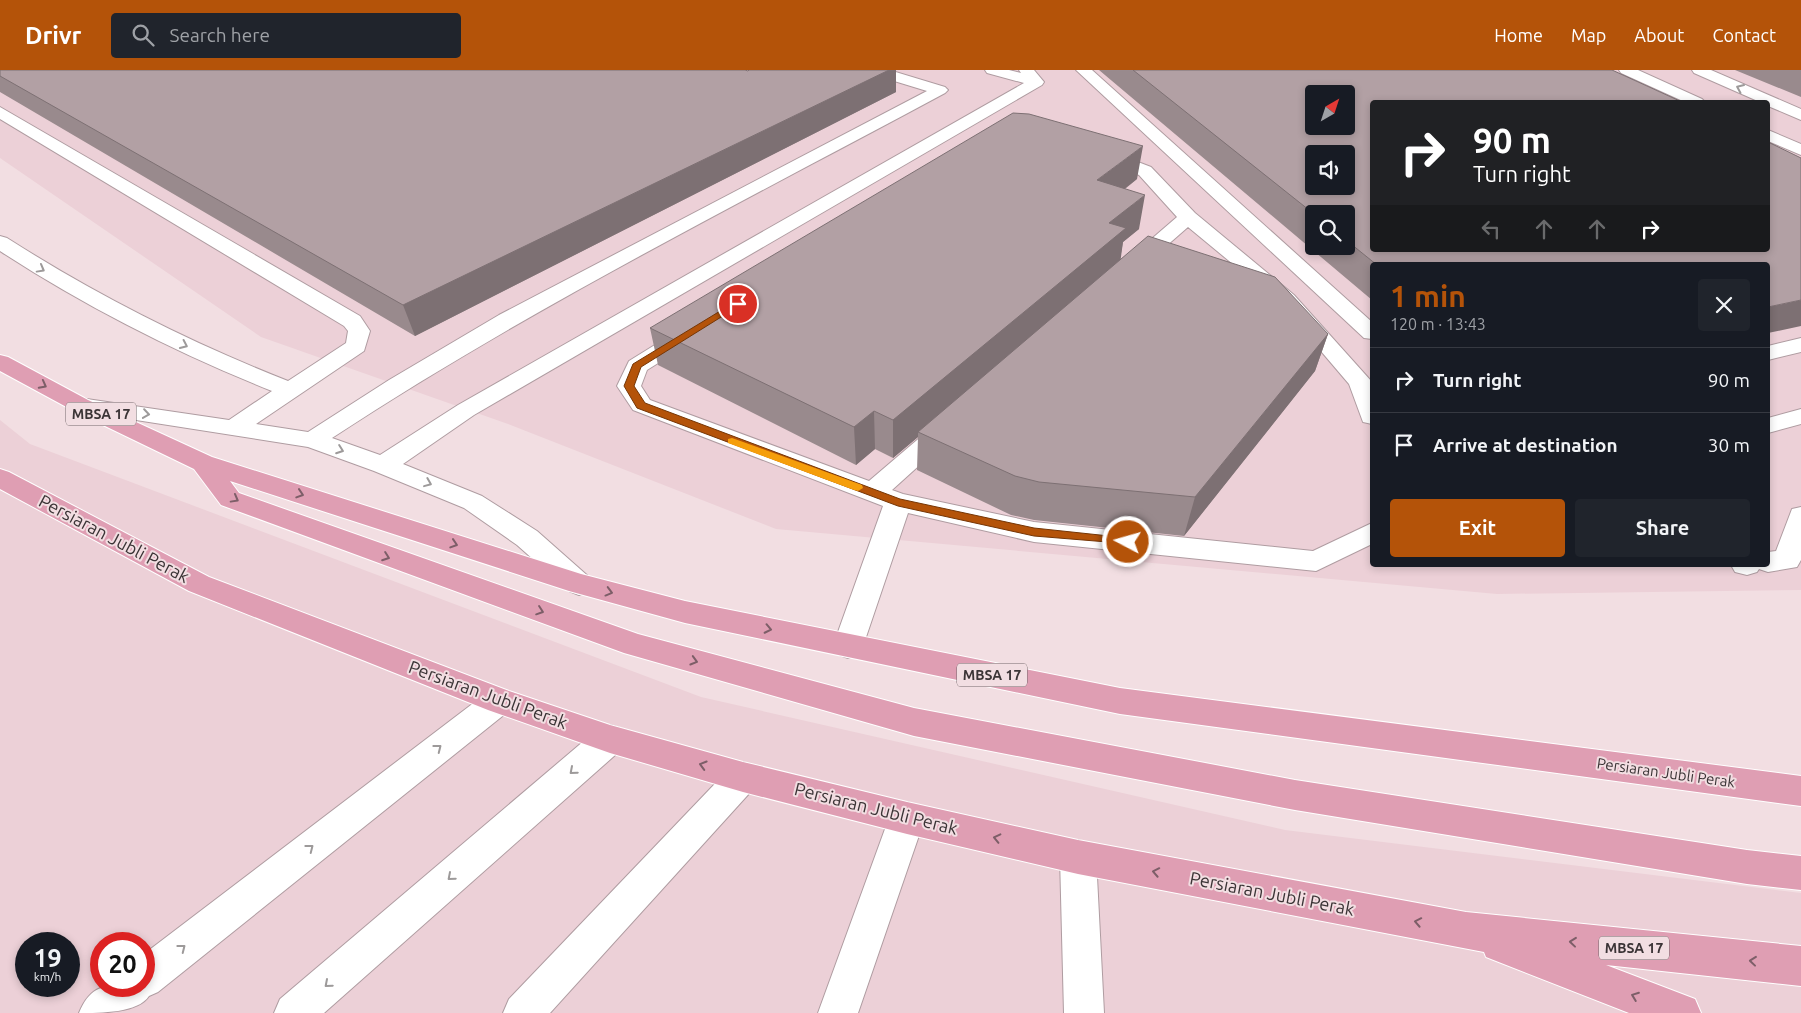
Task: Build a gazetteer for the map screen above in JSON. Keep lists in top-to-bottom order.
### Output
{
  "streets": {
    "main road": ["MBSA 17", "Persiaran Jubli Perak"]
  },
  "north": "top right",
  "page": {
    "header": "Drivr",
    "search": "Search here",
    "nav": [
      "Home",
      "Map",
      "About",
      "Contact"
    ],
    "turn": ["90 m", "Turn right"],
    "heading": ["1 min", "120 m · 13:43"],
    "list": [
      {
        "name": "Turn right",
        "value": "90 m"
      },
      {
        "name": "Arrive at destination",
        "value": "30 m"
      }
    ],
    "buttons": ["Exit", "Share"],
    "speed": "19 km/h",
    "limit": "20"
  }
}
